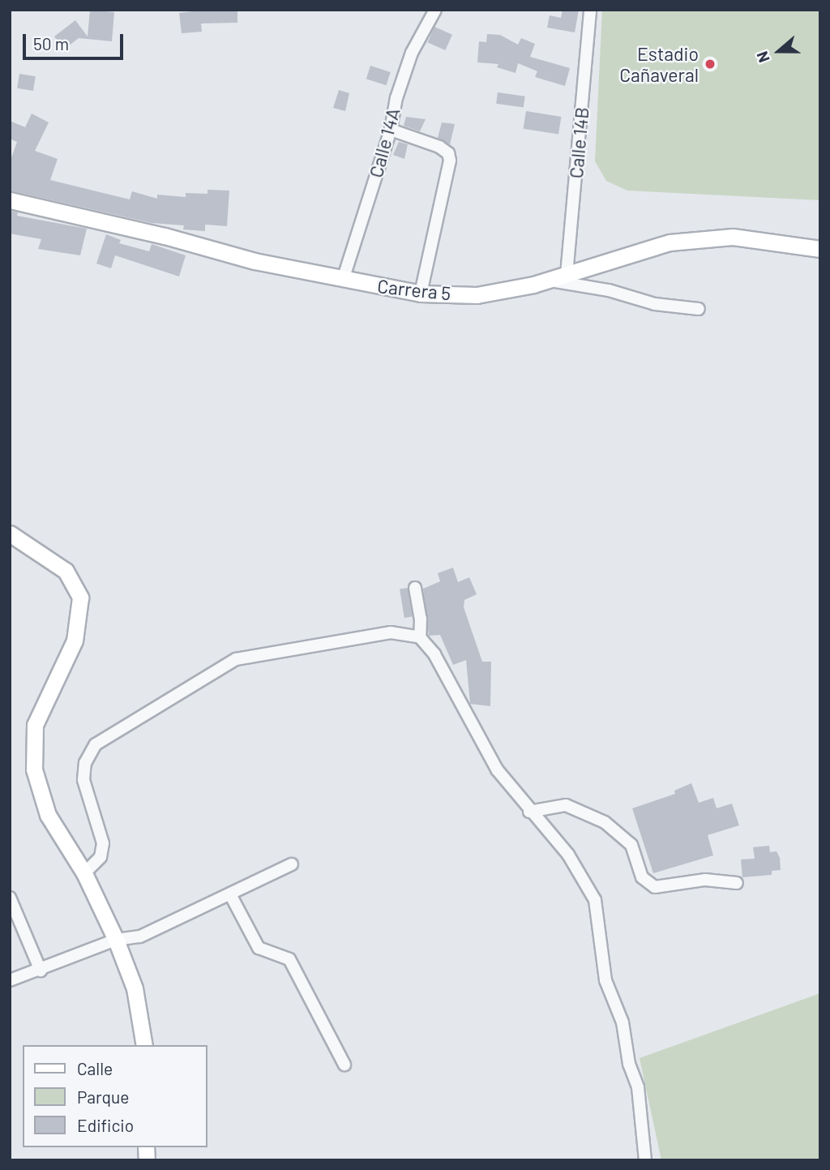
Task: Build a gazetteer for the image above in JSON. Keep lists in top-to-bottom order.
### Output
{
  "streets": {
    "main road": ["Carrera 5"],
    "street": ["Calle 14A", "Calle 14B"]
  },
  "crossings": [
    ["Calle 14A", "Carrera 5"],
    ["Calle 14B", "Carrera 5"]
  ],
  "places": ["Estadio Cañaveral"],
  "legend": ["Calle", "Parque", "Edificio"],
  "scale_bar": "50 m",
  "north": "left"
}
